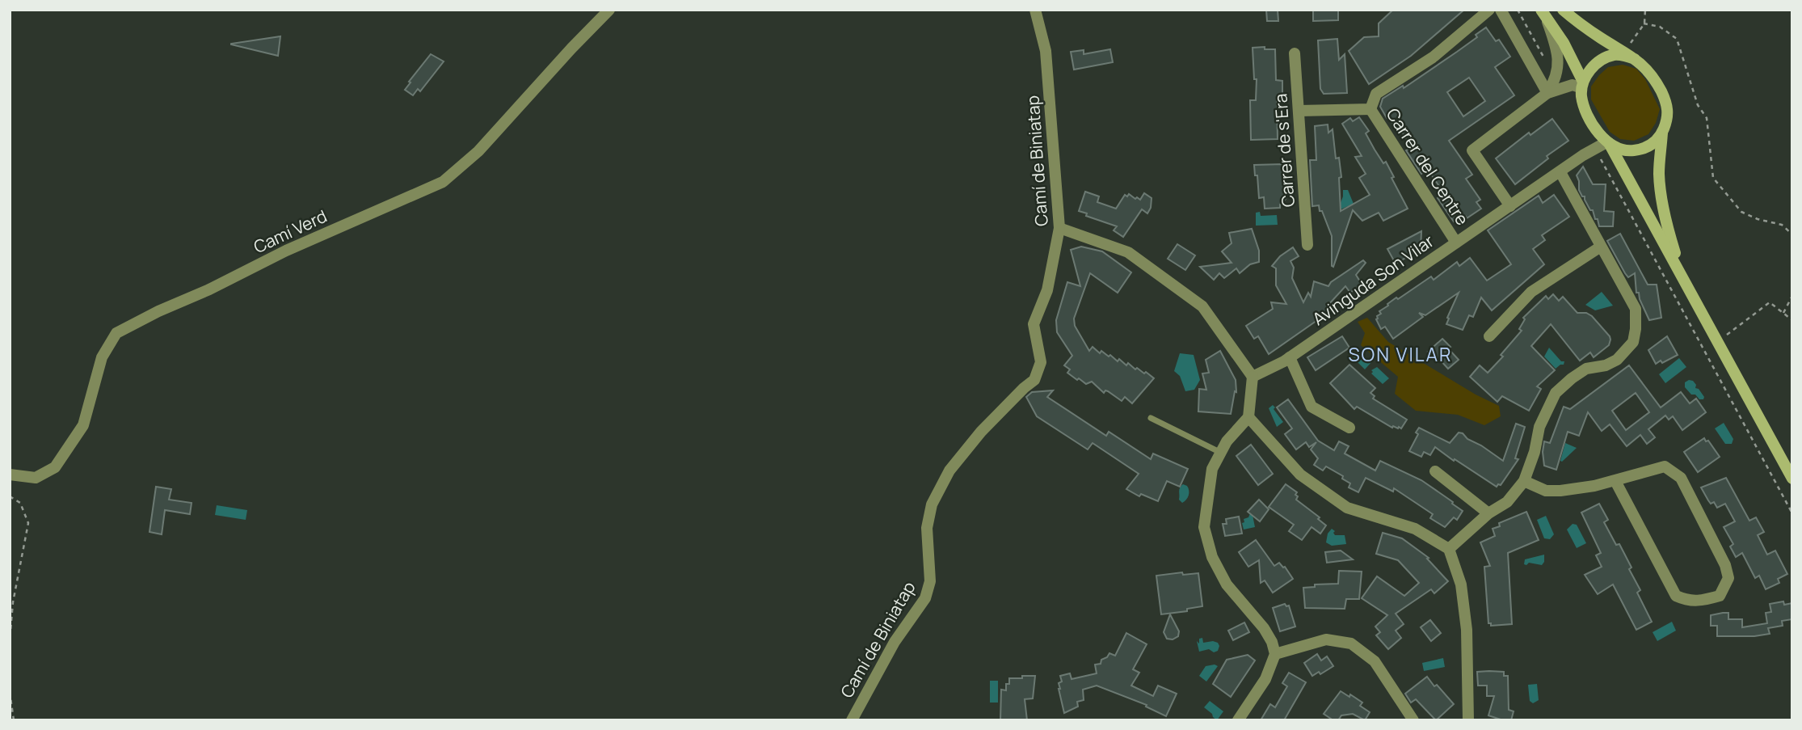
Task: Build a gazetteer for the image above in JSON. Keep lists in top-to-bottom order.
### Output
{
  "streets": {
    "street": [
      "Carrer de s'Era",
      "Camí de Biniatap",
      "Carrer del Centre",
      "Camí Verd",
      "Avinguda Son Vilar"
    ]
  },
  "crossings": [
    ["Carrer del Centre", "Avinguda Son Vilar"]
  ],
  "districts": ["SON VILAR"]
}
